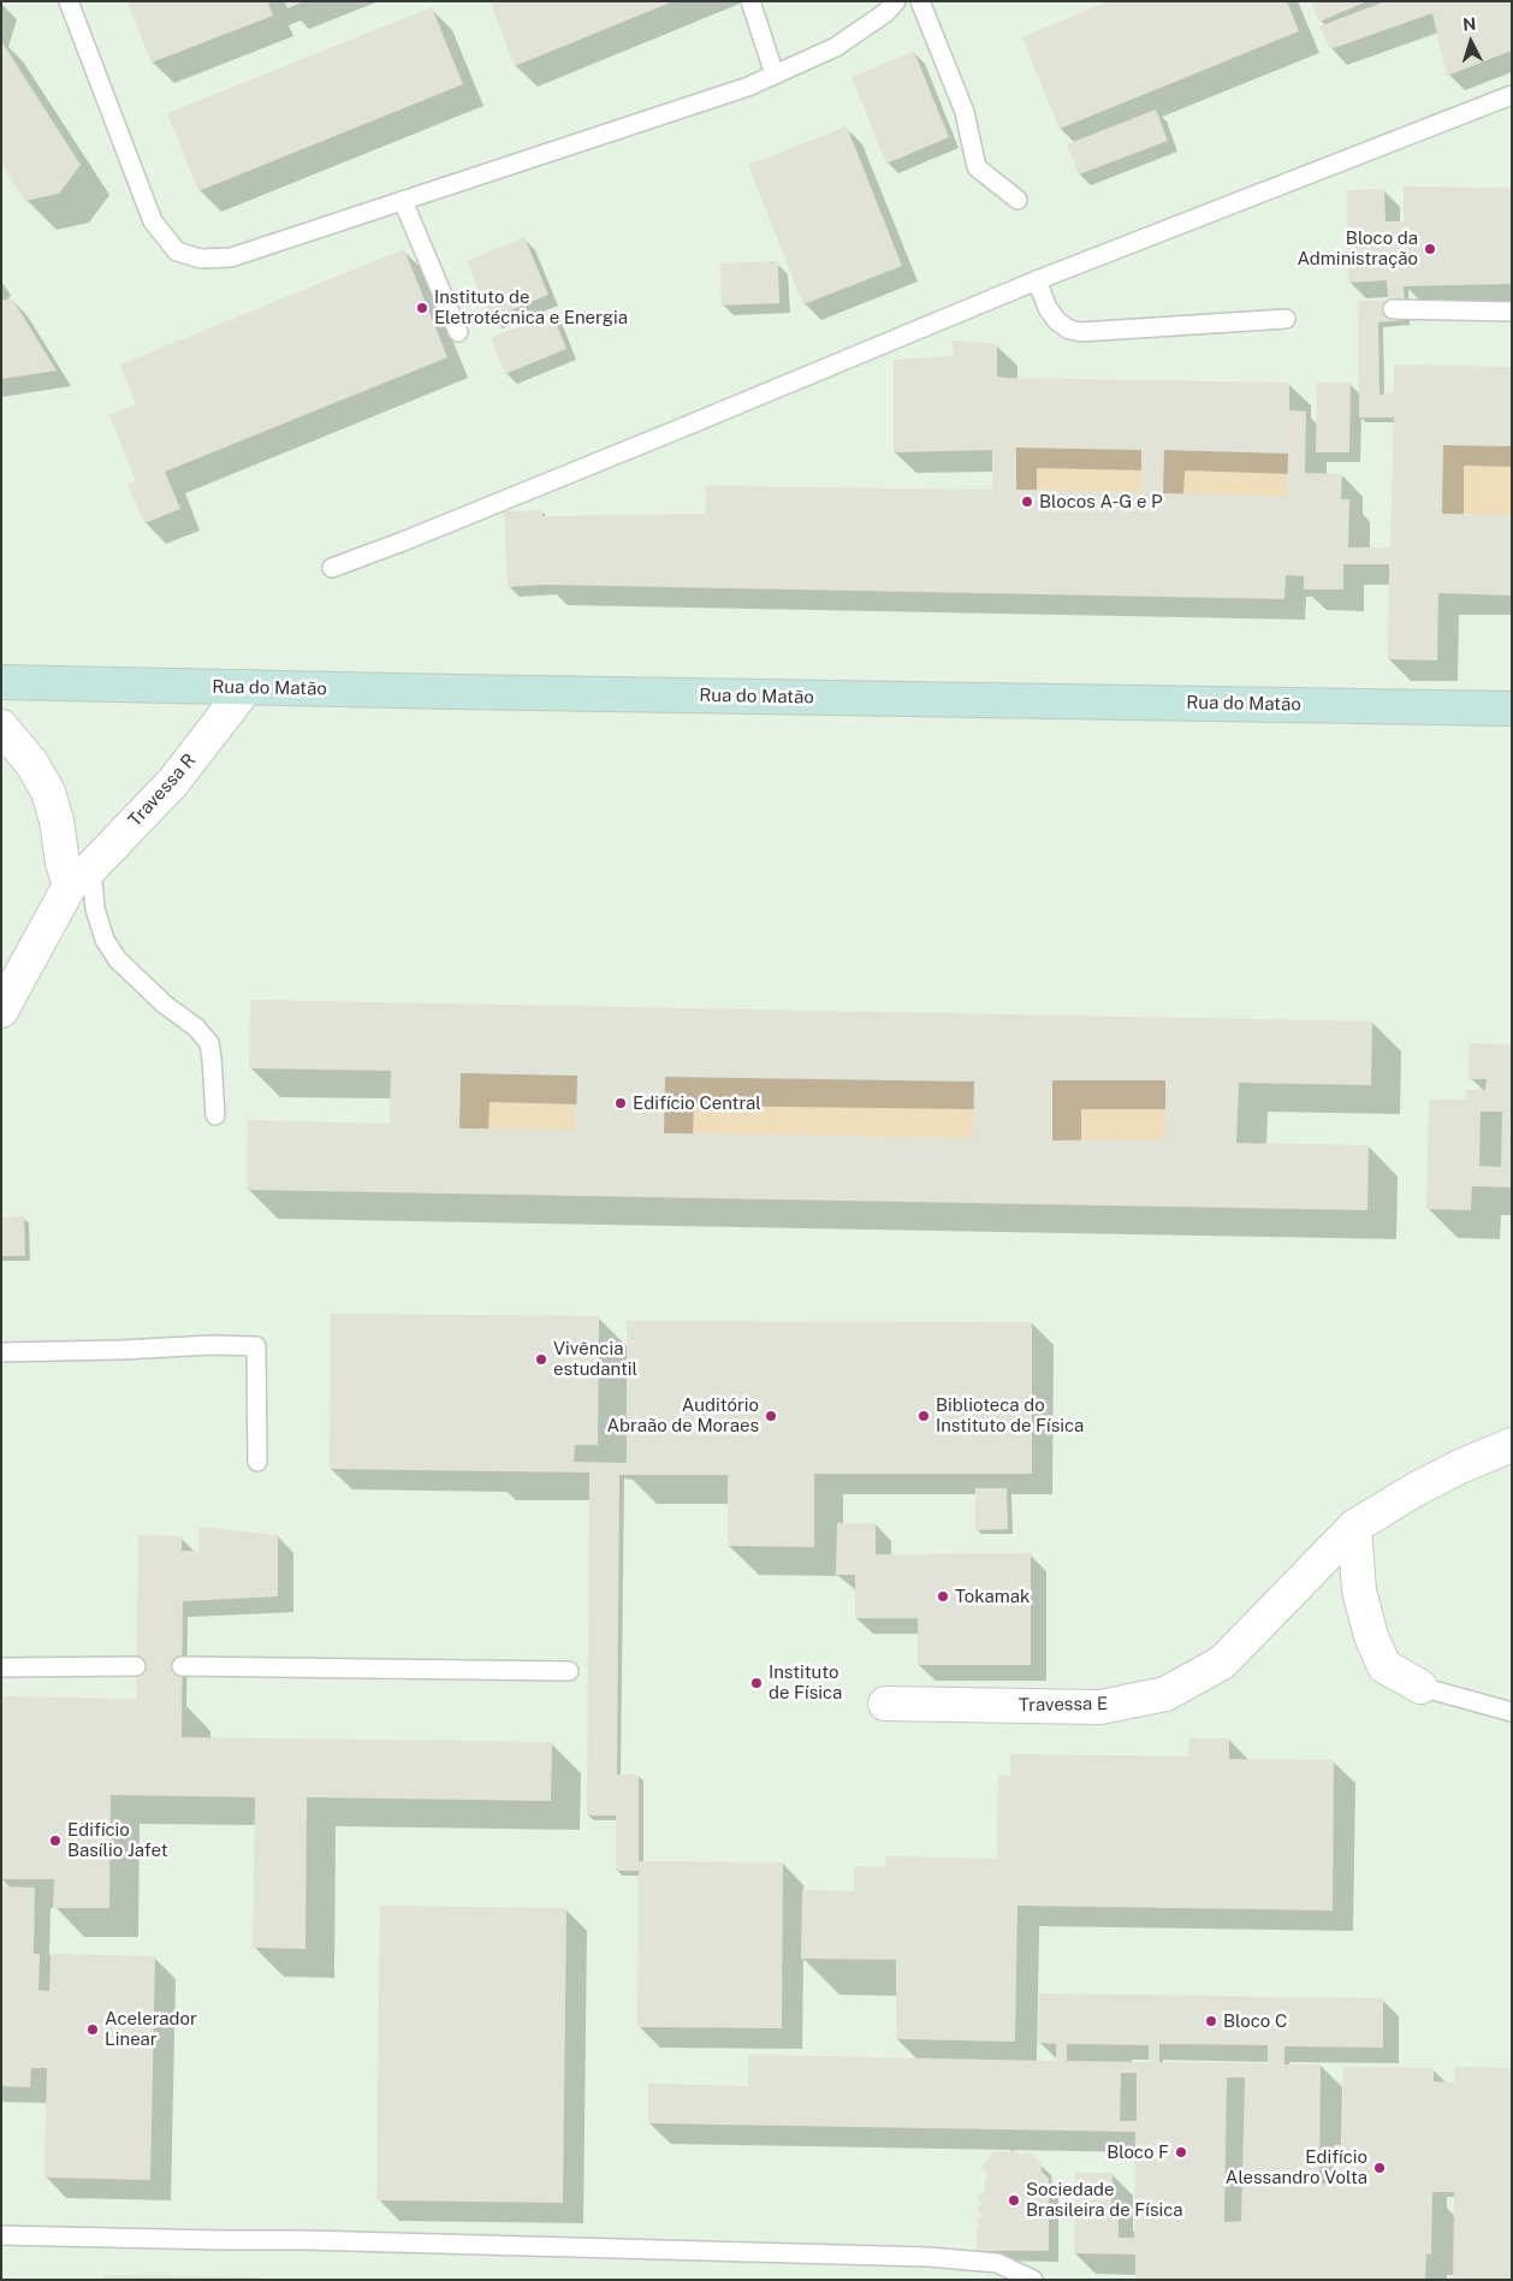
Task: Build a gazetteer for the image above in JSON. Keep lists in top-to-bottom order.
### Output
{
  "streets": {
    "street": ["Rua do Matão", "Travessa R", "Travessa E"]
  },
  "crossings": [
    ["Rua do Matão", "Travessa R"]
  ],
  "places": [
    "Bloco da Administração",
    "Instituto de Eletrotécnica e Energia",
    "Blocos A-G e P",
    "Edifício Central",
    "Vivência estudantil",
    "Auditório Abraão de Moraes",
    "Biblioteca do Instituto de Física",
    "Tokamak",
    "Instituto de Física",
    "Edifício Basílio Jafet",
    "Bloco C",
    "Acelerador Linear",
    "Bloco F",
    "Edifício Alessandro Volta",
    "Sociedade Brasileira de Física"
  ],
  "north": "top"
}
